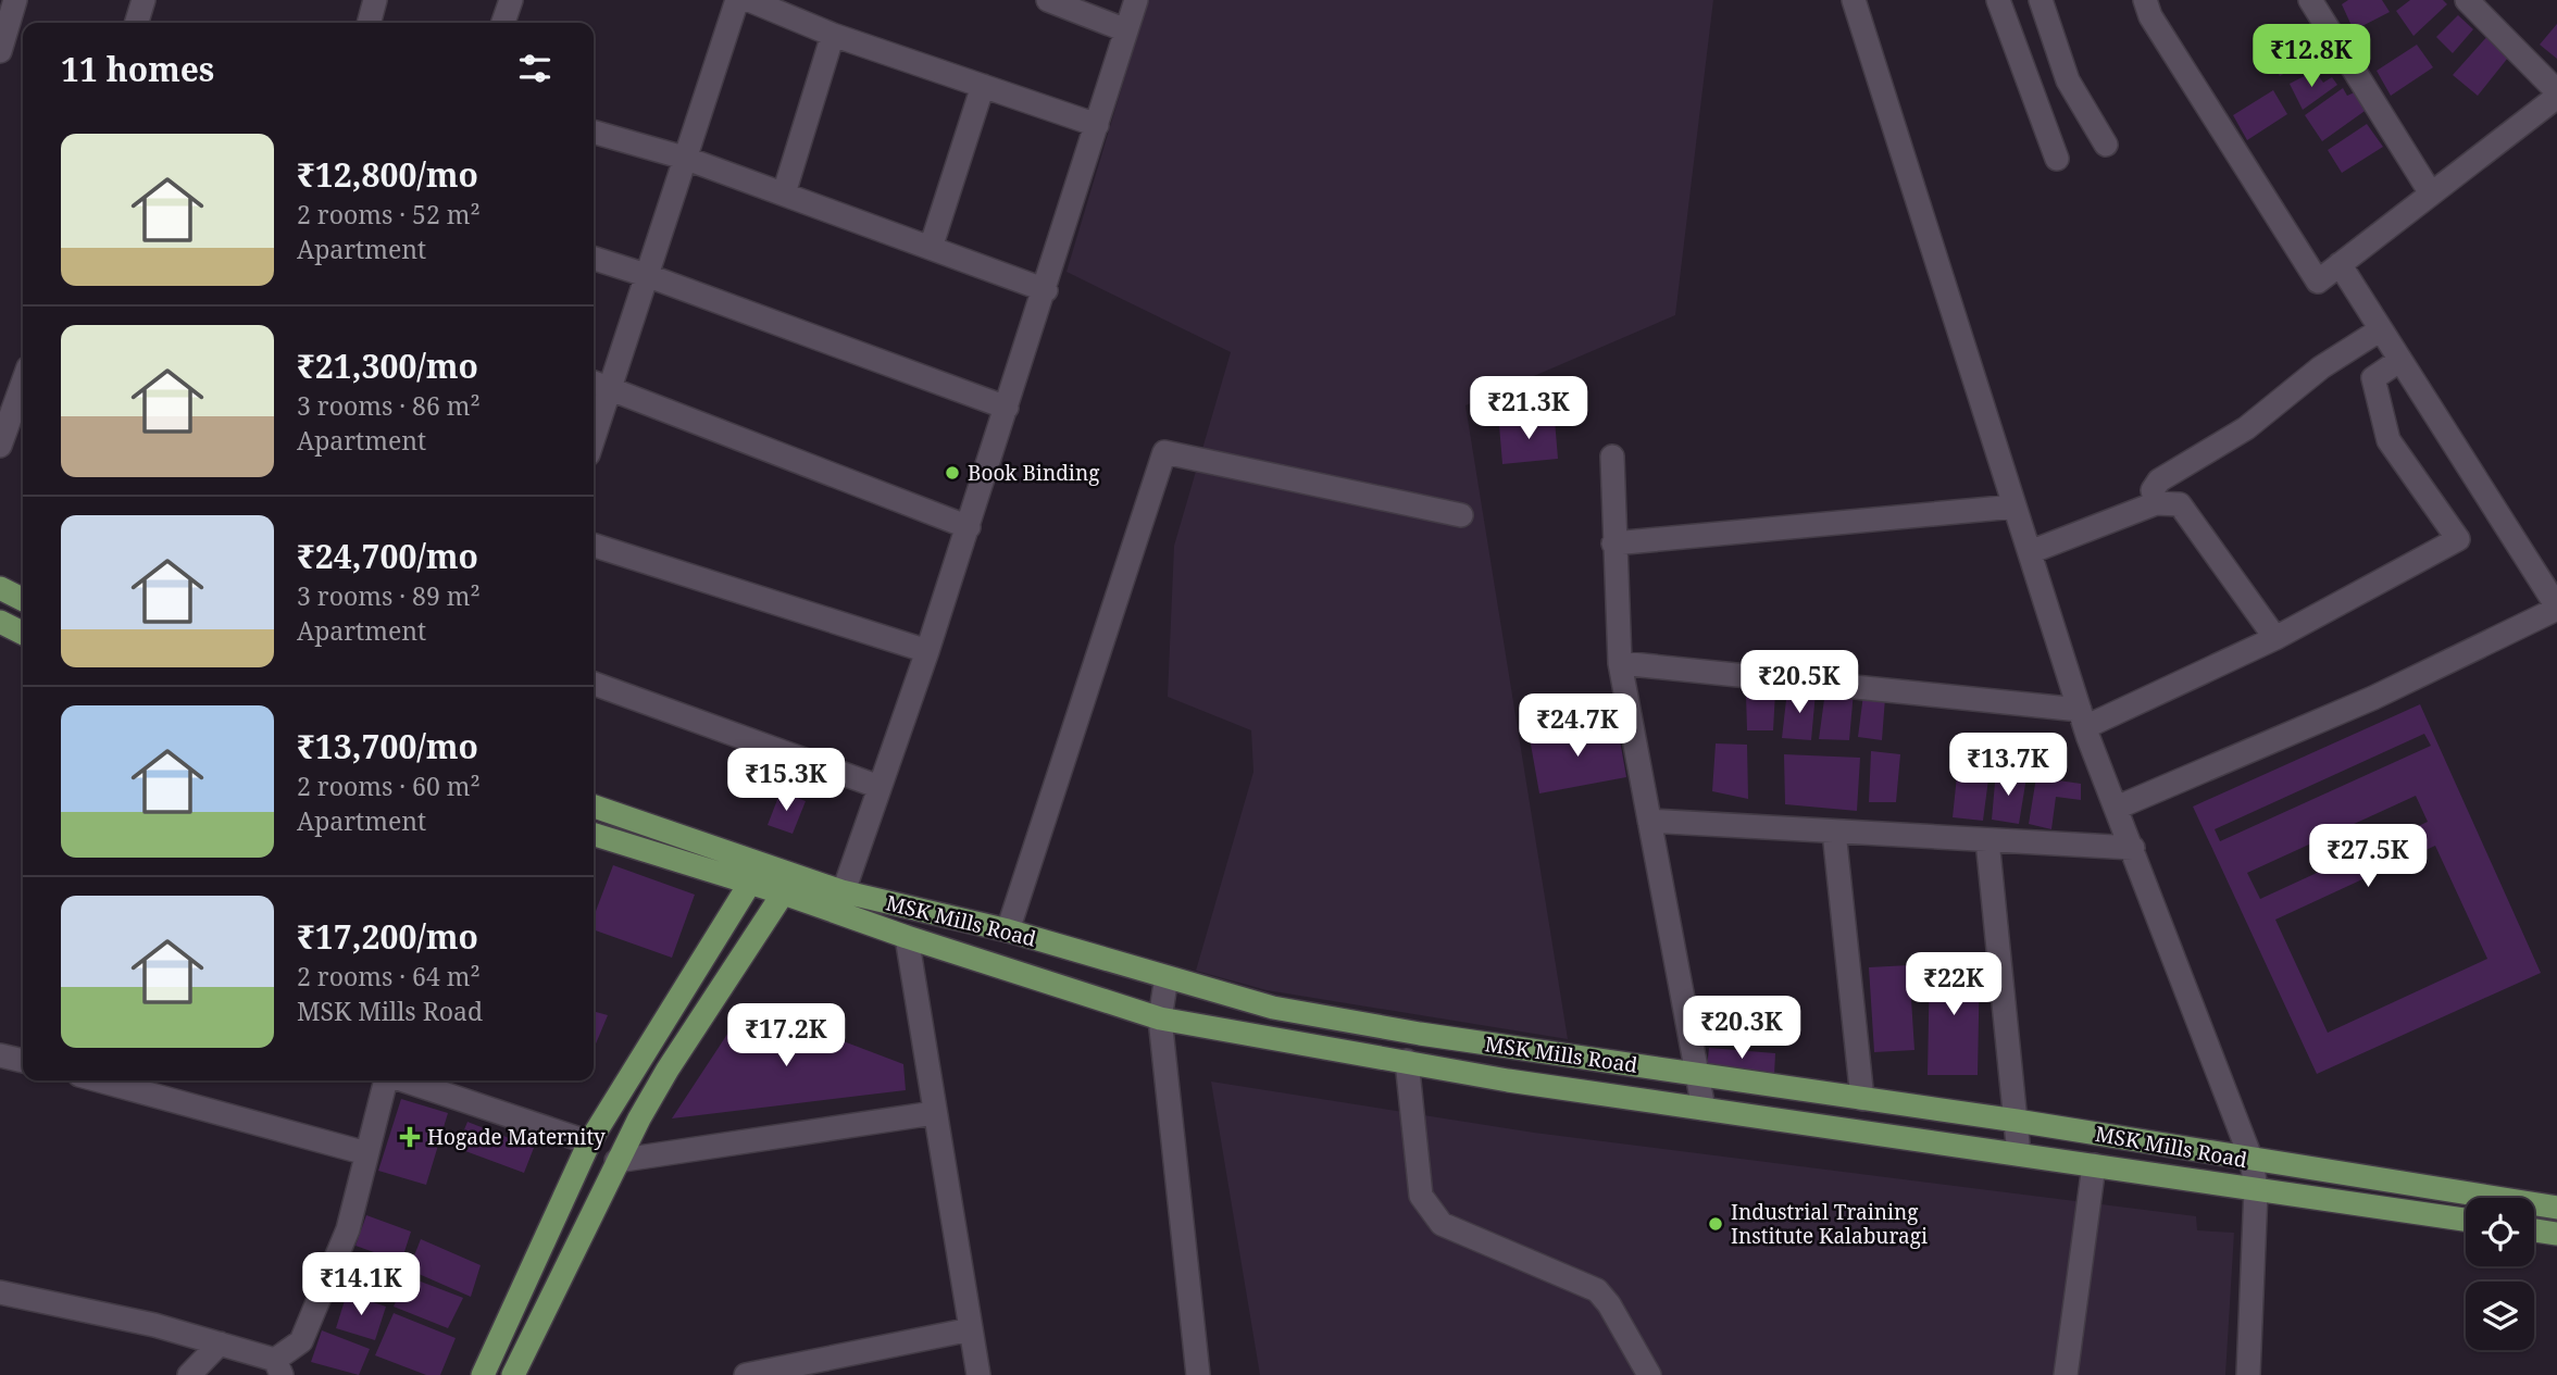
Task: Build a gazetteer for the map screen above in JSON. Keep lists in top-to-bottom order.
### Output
{
  "streets": {
    "main road": ["MSK Mills Road"]
  },
  "places": {
    "other": ["Book Binding", "Industrial Training Institute Kalaburagi"],
    "health": ["Hogade Maternity"]
  },
  "page": {
    "heading": "11 homes",
    "price": [
      "₹12.8K",
      "₹21.3K",
      "₹20.5K",
      "₹24.7K",
      "₹13.7K",
      "₹15.3K",
      "₹27.5K",
      "₹22K",
      "₹20.3K",
      "₹17.2K",
      "₹14.1K"
    ],
    "list": [
      {
        "name": "₹12,800/mo",
        "note": "2 rooms · 52 m² · Apartment"
      },
      {
        "name": "₹21,300/mo",
        "note": "3 rooms · 86 m² · Apartment"
      },
      {
        "name": "₹24,700/mo",
        "note": "3 rooms · 89 m² · Apartment"
      },
      {
        "name": "₹13,700/mo",
        "note": "2 rooms · 60 m² · Apartment"
      },
      {
        "name": "₹17,200/mo",
        "note": "2 rooms · 64 m² · MSK Mills Road"
      }
    ]
  }
}
